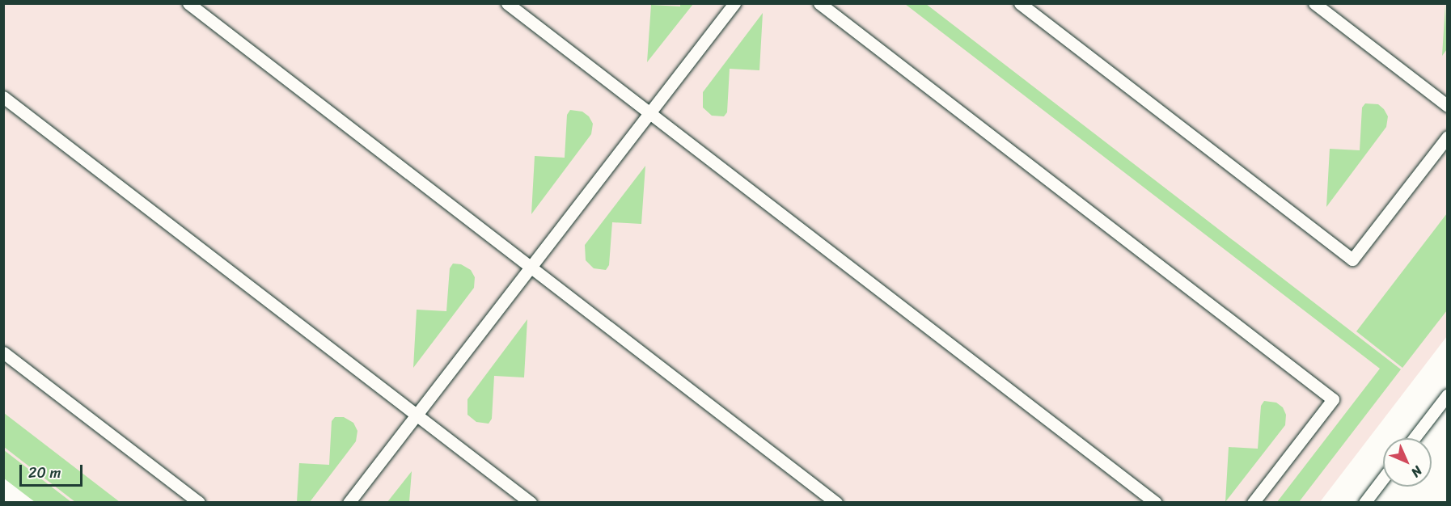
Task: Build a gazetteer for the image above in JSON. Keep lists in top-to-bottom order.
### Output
{
  "scale_bar": "20 m",
  "north": "bottom right"
}
